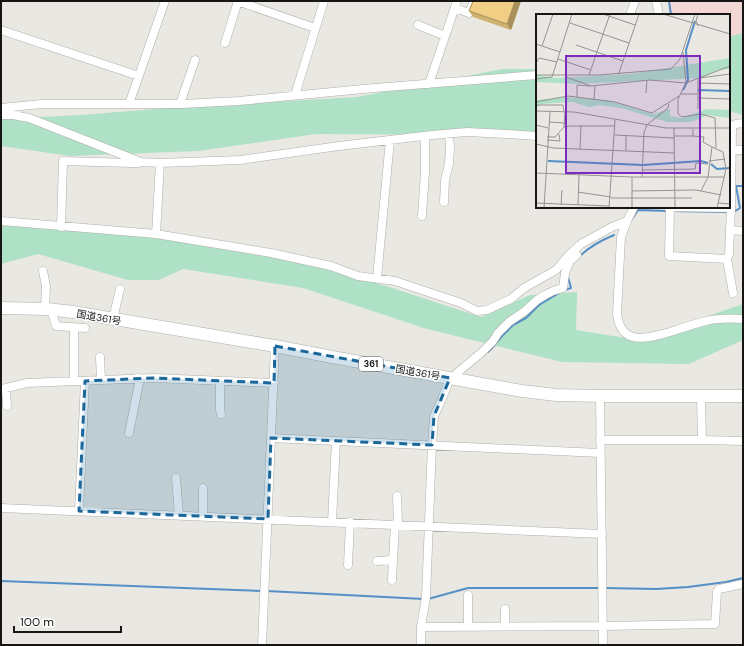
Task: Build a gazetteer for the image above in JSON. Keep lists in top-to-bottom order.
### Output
{
  "streets": {
    "highway": ["国道361号", "361"]
  },
  "scale_bar": "100 m"
}
